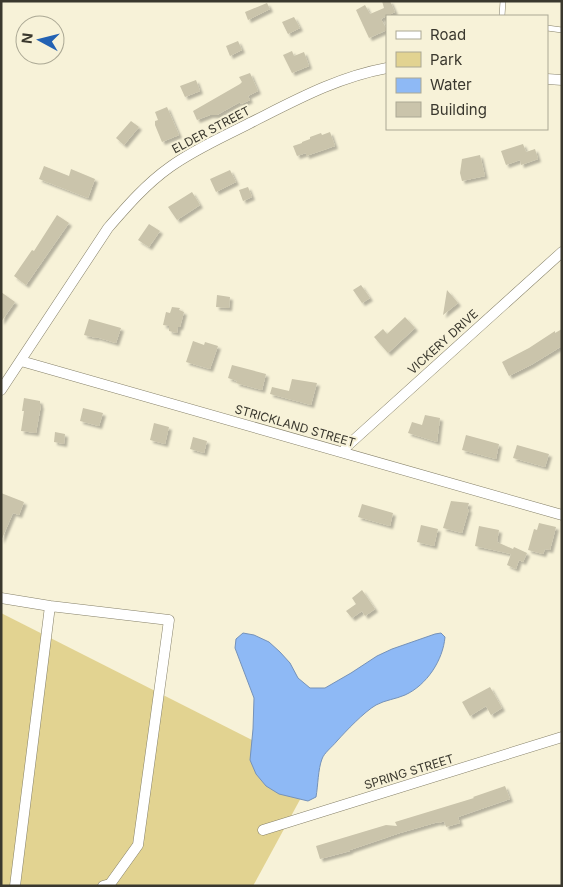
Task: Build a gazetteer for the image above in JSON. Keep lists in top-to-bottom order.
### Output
{
  "streets": {
    "street": [
      "ELDER STREET",
      "VICKERY DRIVE",
      "STRICKLAND STREET",
      "SPRING STREET"
    ]
  },
  "crossings": [
    ["ELDER STREET", "STRICKLAND STREET"],
    ["VICKERY DRIVE", "STRICKLAND STREET"]
  ],
  "legend": [
    "Road",
    "Park",
    "Water",
    "Building"
  ],
  "north": "left"
}
